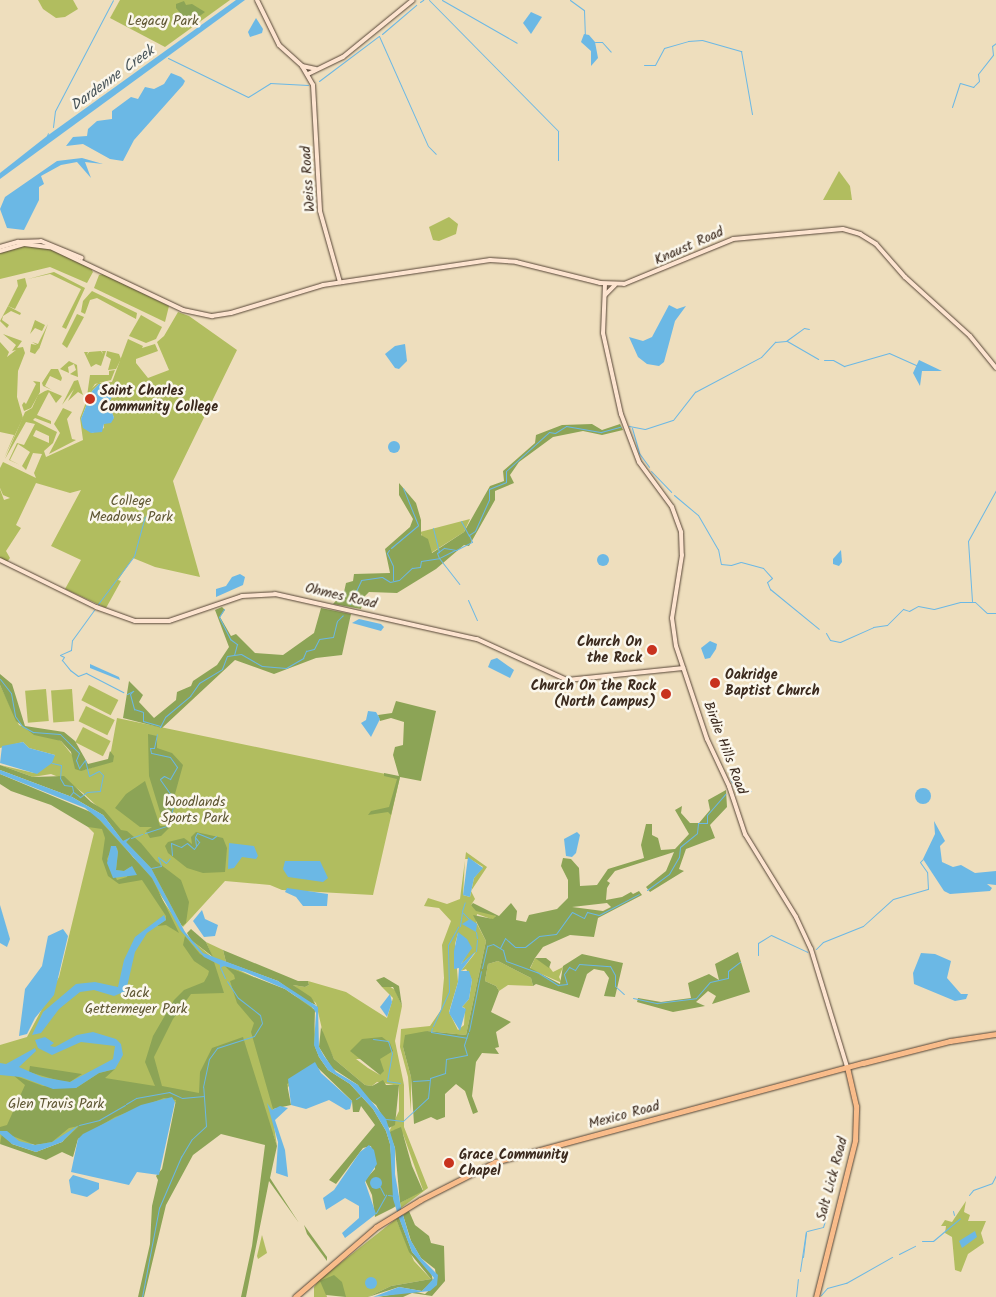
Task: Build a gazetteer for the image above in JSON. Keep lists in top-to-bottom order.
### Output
{
  "streets": {
    "main road": [
      "Weiss Road",
      "Knaust Road",
      "Ohmes Road",
      "Birdie Hills Road",
      "Mexico Road",
      "Salt Lick Road"
    ]
  },
  "crossings": [
    ["Weiss Road", "Knaust Road"],
    ["Knaust Road", "Birdie Hills Road"],
    ["Ohmes Road", "Birdie Hills Road"],
    ["Birdie Hills Road", "Mexico Road"],
    ["Birdie Hills Road", "Salt Lick Road"],
    ["Mexico Road", "Salt Lick Road"]
  ],
  "water": ["Dardenne Creek"],
  "parks": [
    "Legacy Park",
    "College Meadows Park",
    "Woodlands Sports Park",
    "Jack Gettermeyer Park",
    "Glen Travis Park"
  ],
  "places": [
    "Saint Charles Community College",
    "Church On the Rock",
    "Oakridge Baptist Church",
    "Church On the Rock (North Campus)",
    "Grace Community Chapel"
  ]
}
